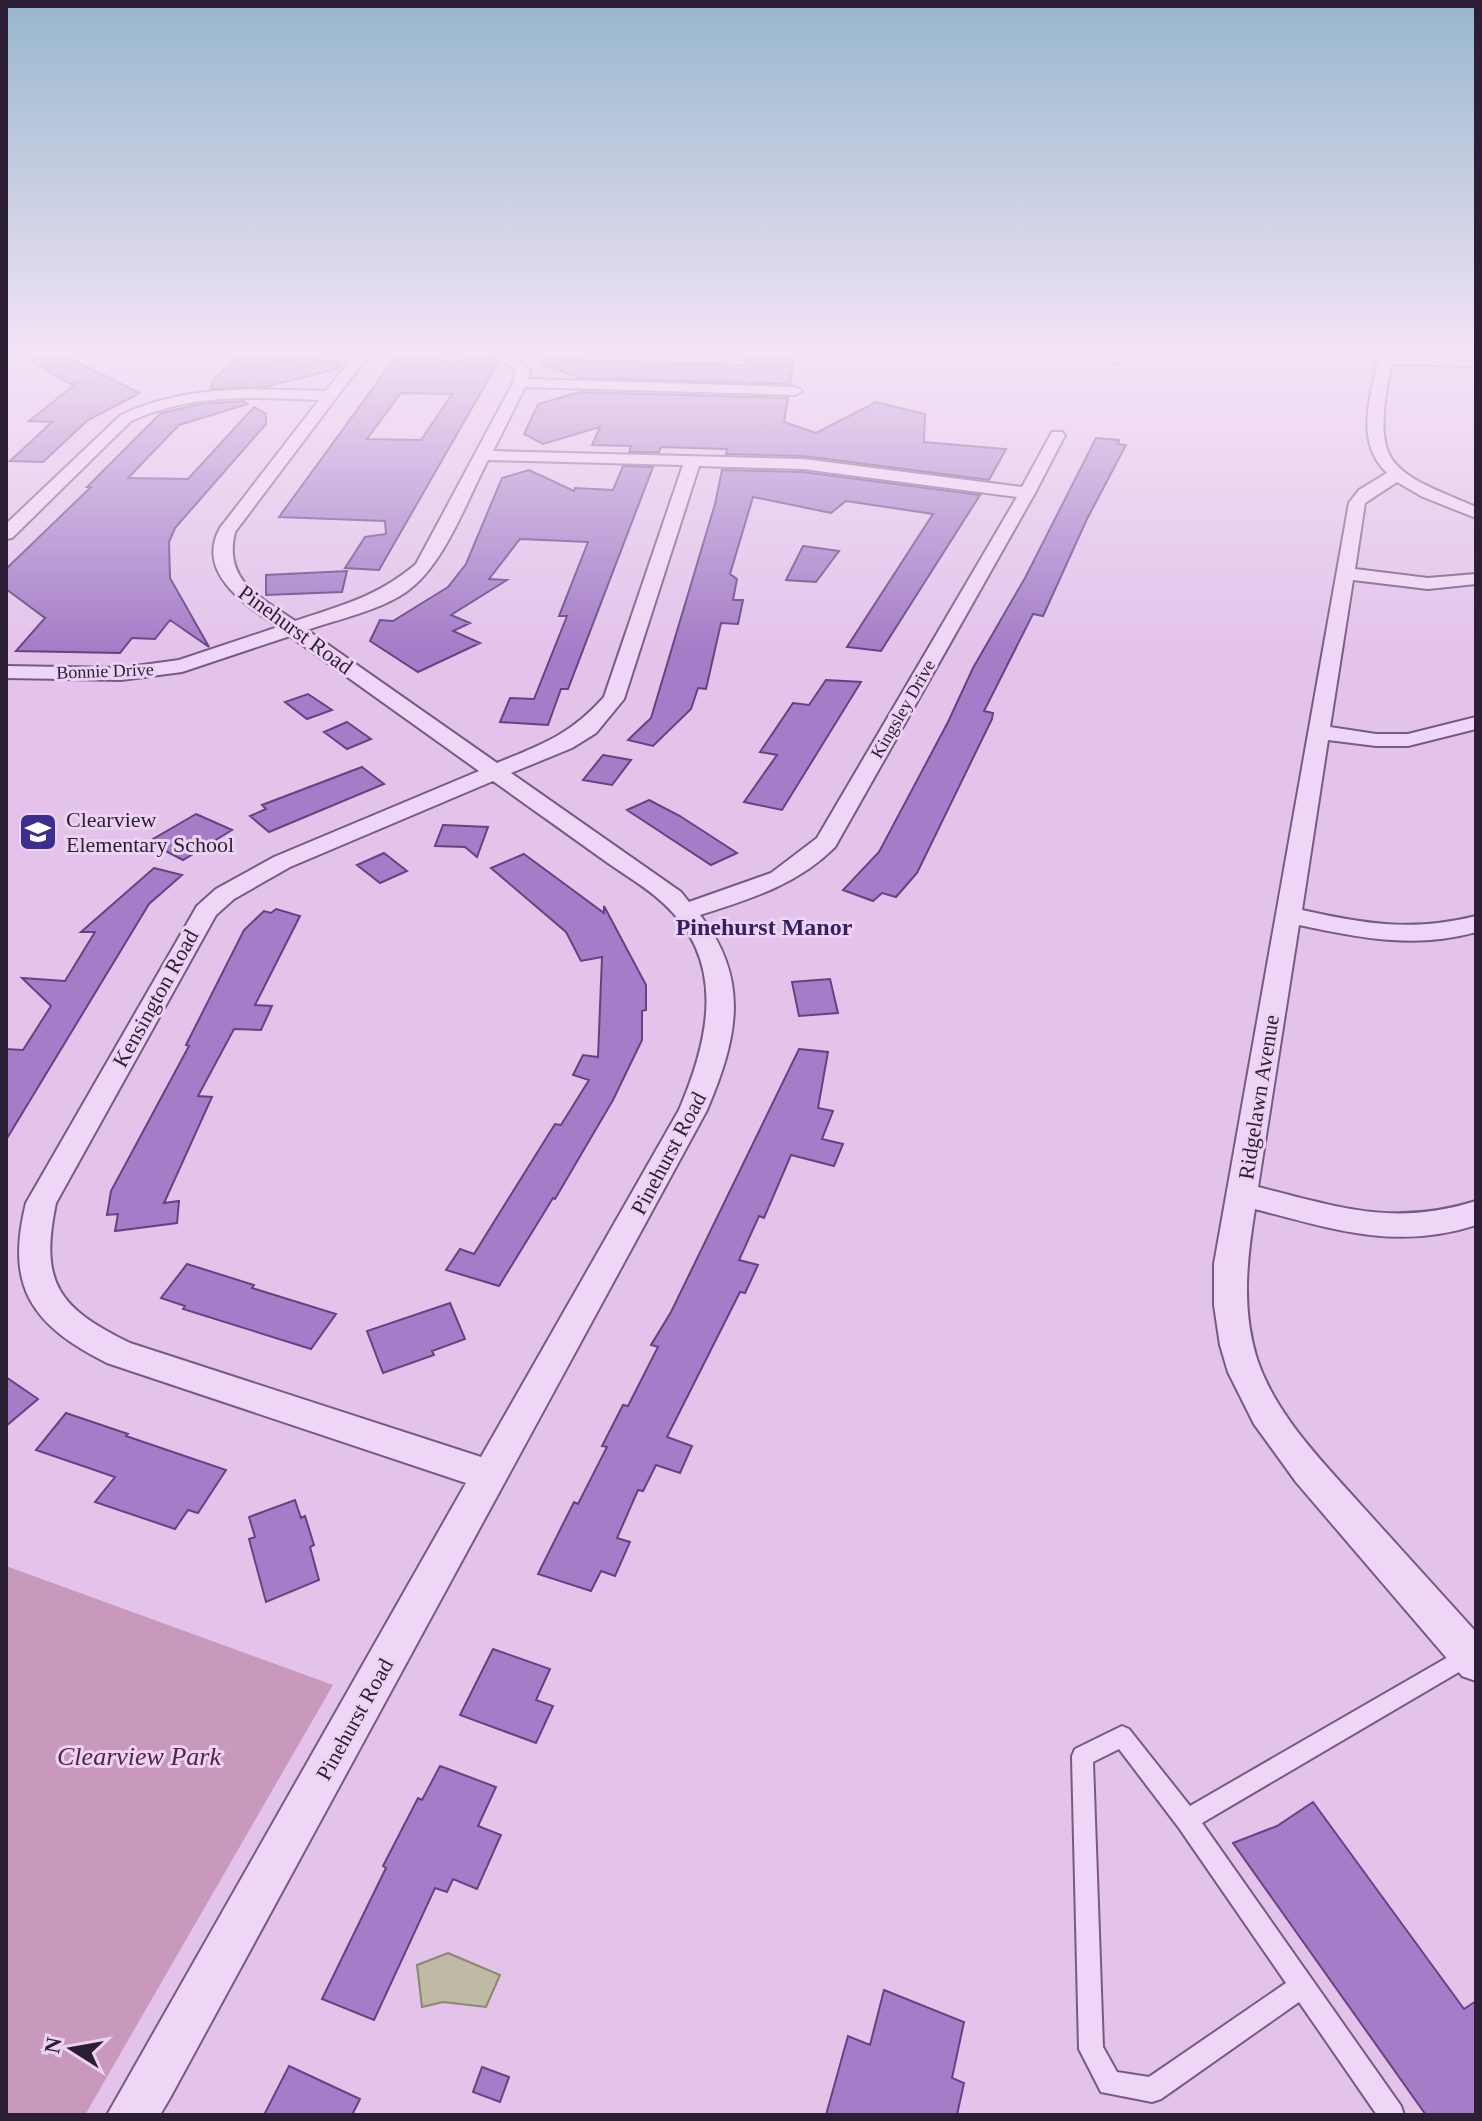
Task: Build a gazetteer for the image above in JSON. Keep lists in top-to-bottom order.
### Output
{
  "streets": {
    "street": [
      "Pinehurst Road",
      "Bonnie Drive",
      "Kingsley Drive",
      "Kensington Road",
      "Ridgelawn Avenue"
    ]
  },
  "crossings": [
    ["Pinehurst Road", "Bonnie Drive"],
    ["Pinehurst Road", "Kingsley Drive"],
    ["Pinehurst Road", "Kensington Road"]
  ],
  "districts": ["Pinehurst Manor"],
  "parks": ["Clearview Park"],
  "places": {
    "school or university": ["Clearview Elementary School"]
  },
  "north": "left"
}
